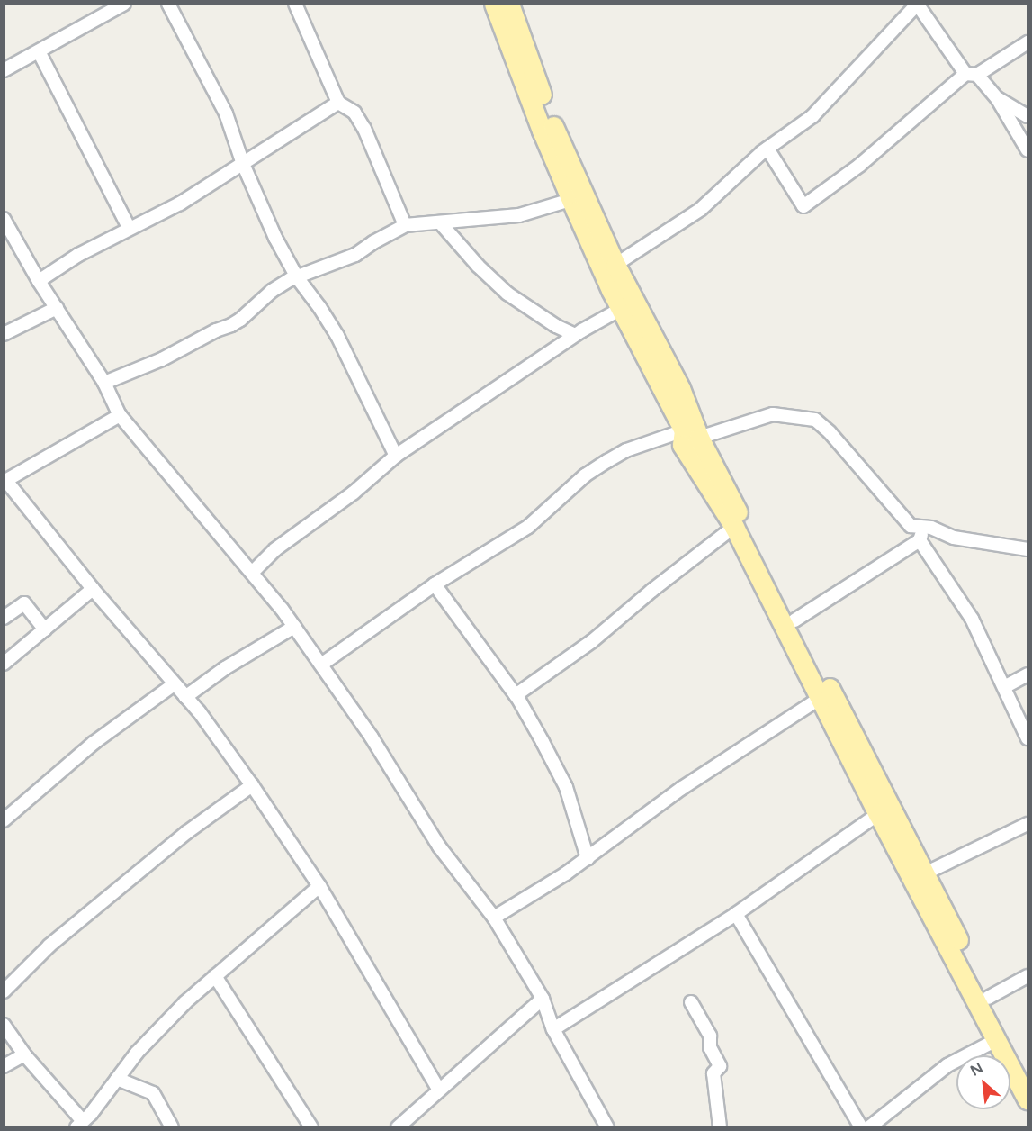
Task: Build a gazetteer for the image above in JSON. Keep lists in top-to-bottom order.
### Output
{
  "north": "top left"
}
